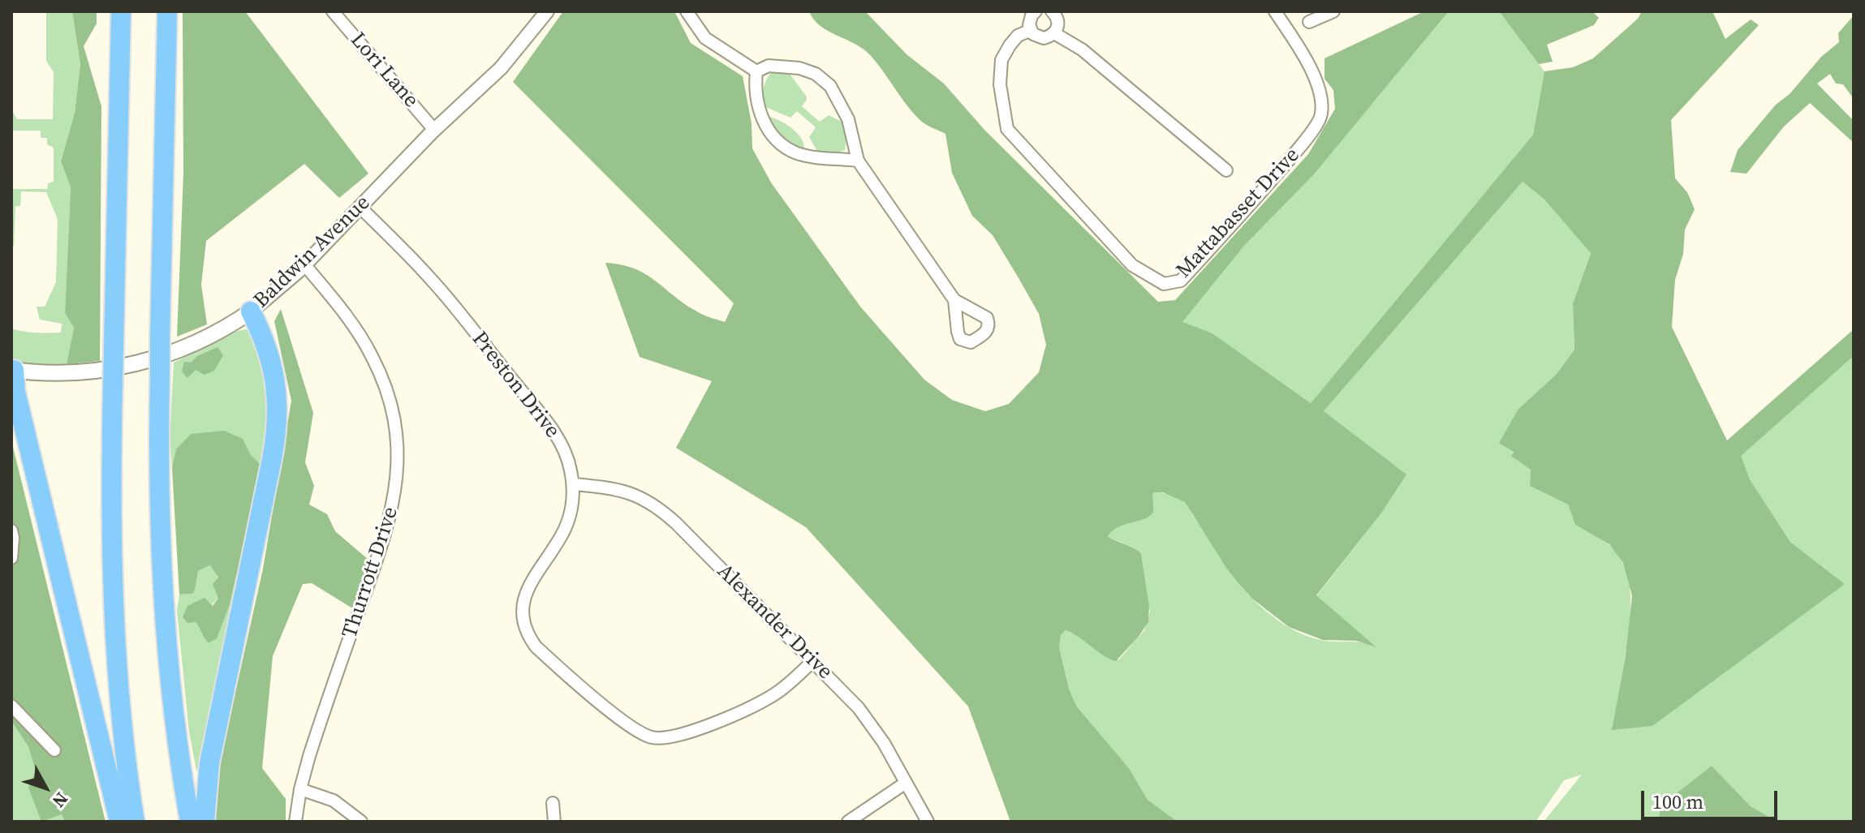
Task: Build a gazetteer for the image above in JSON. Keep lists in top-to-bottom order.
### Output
{
  "streets": {
    "main road": ["Baldwin Avenue"],
    "street": [
      "Lori Lane",
      "Mattabasset Drive",
      "Preston Drive",
      "Thurrott Drive",
      "Alexander Drive"
    ]
  },
  "crossings": [
    ["Lori Lane", "Baldwin Avenue"],
    ["Baldwin Avenue", "Preston Drive"],
    ["Baldwin Avenue", "Thurrott Drive"],
    ["Preston Drive", "Alexander Drive"]
  ],
  "scale_bar": "100 m",
  "north": "bottom right"
}
